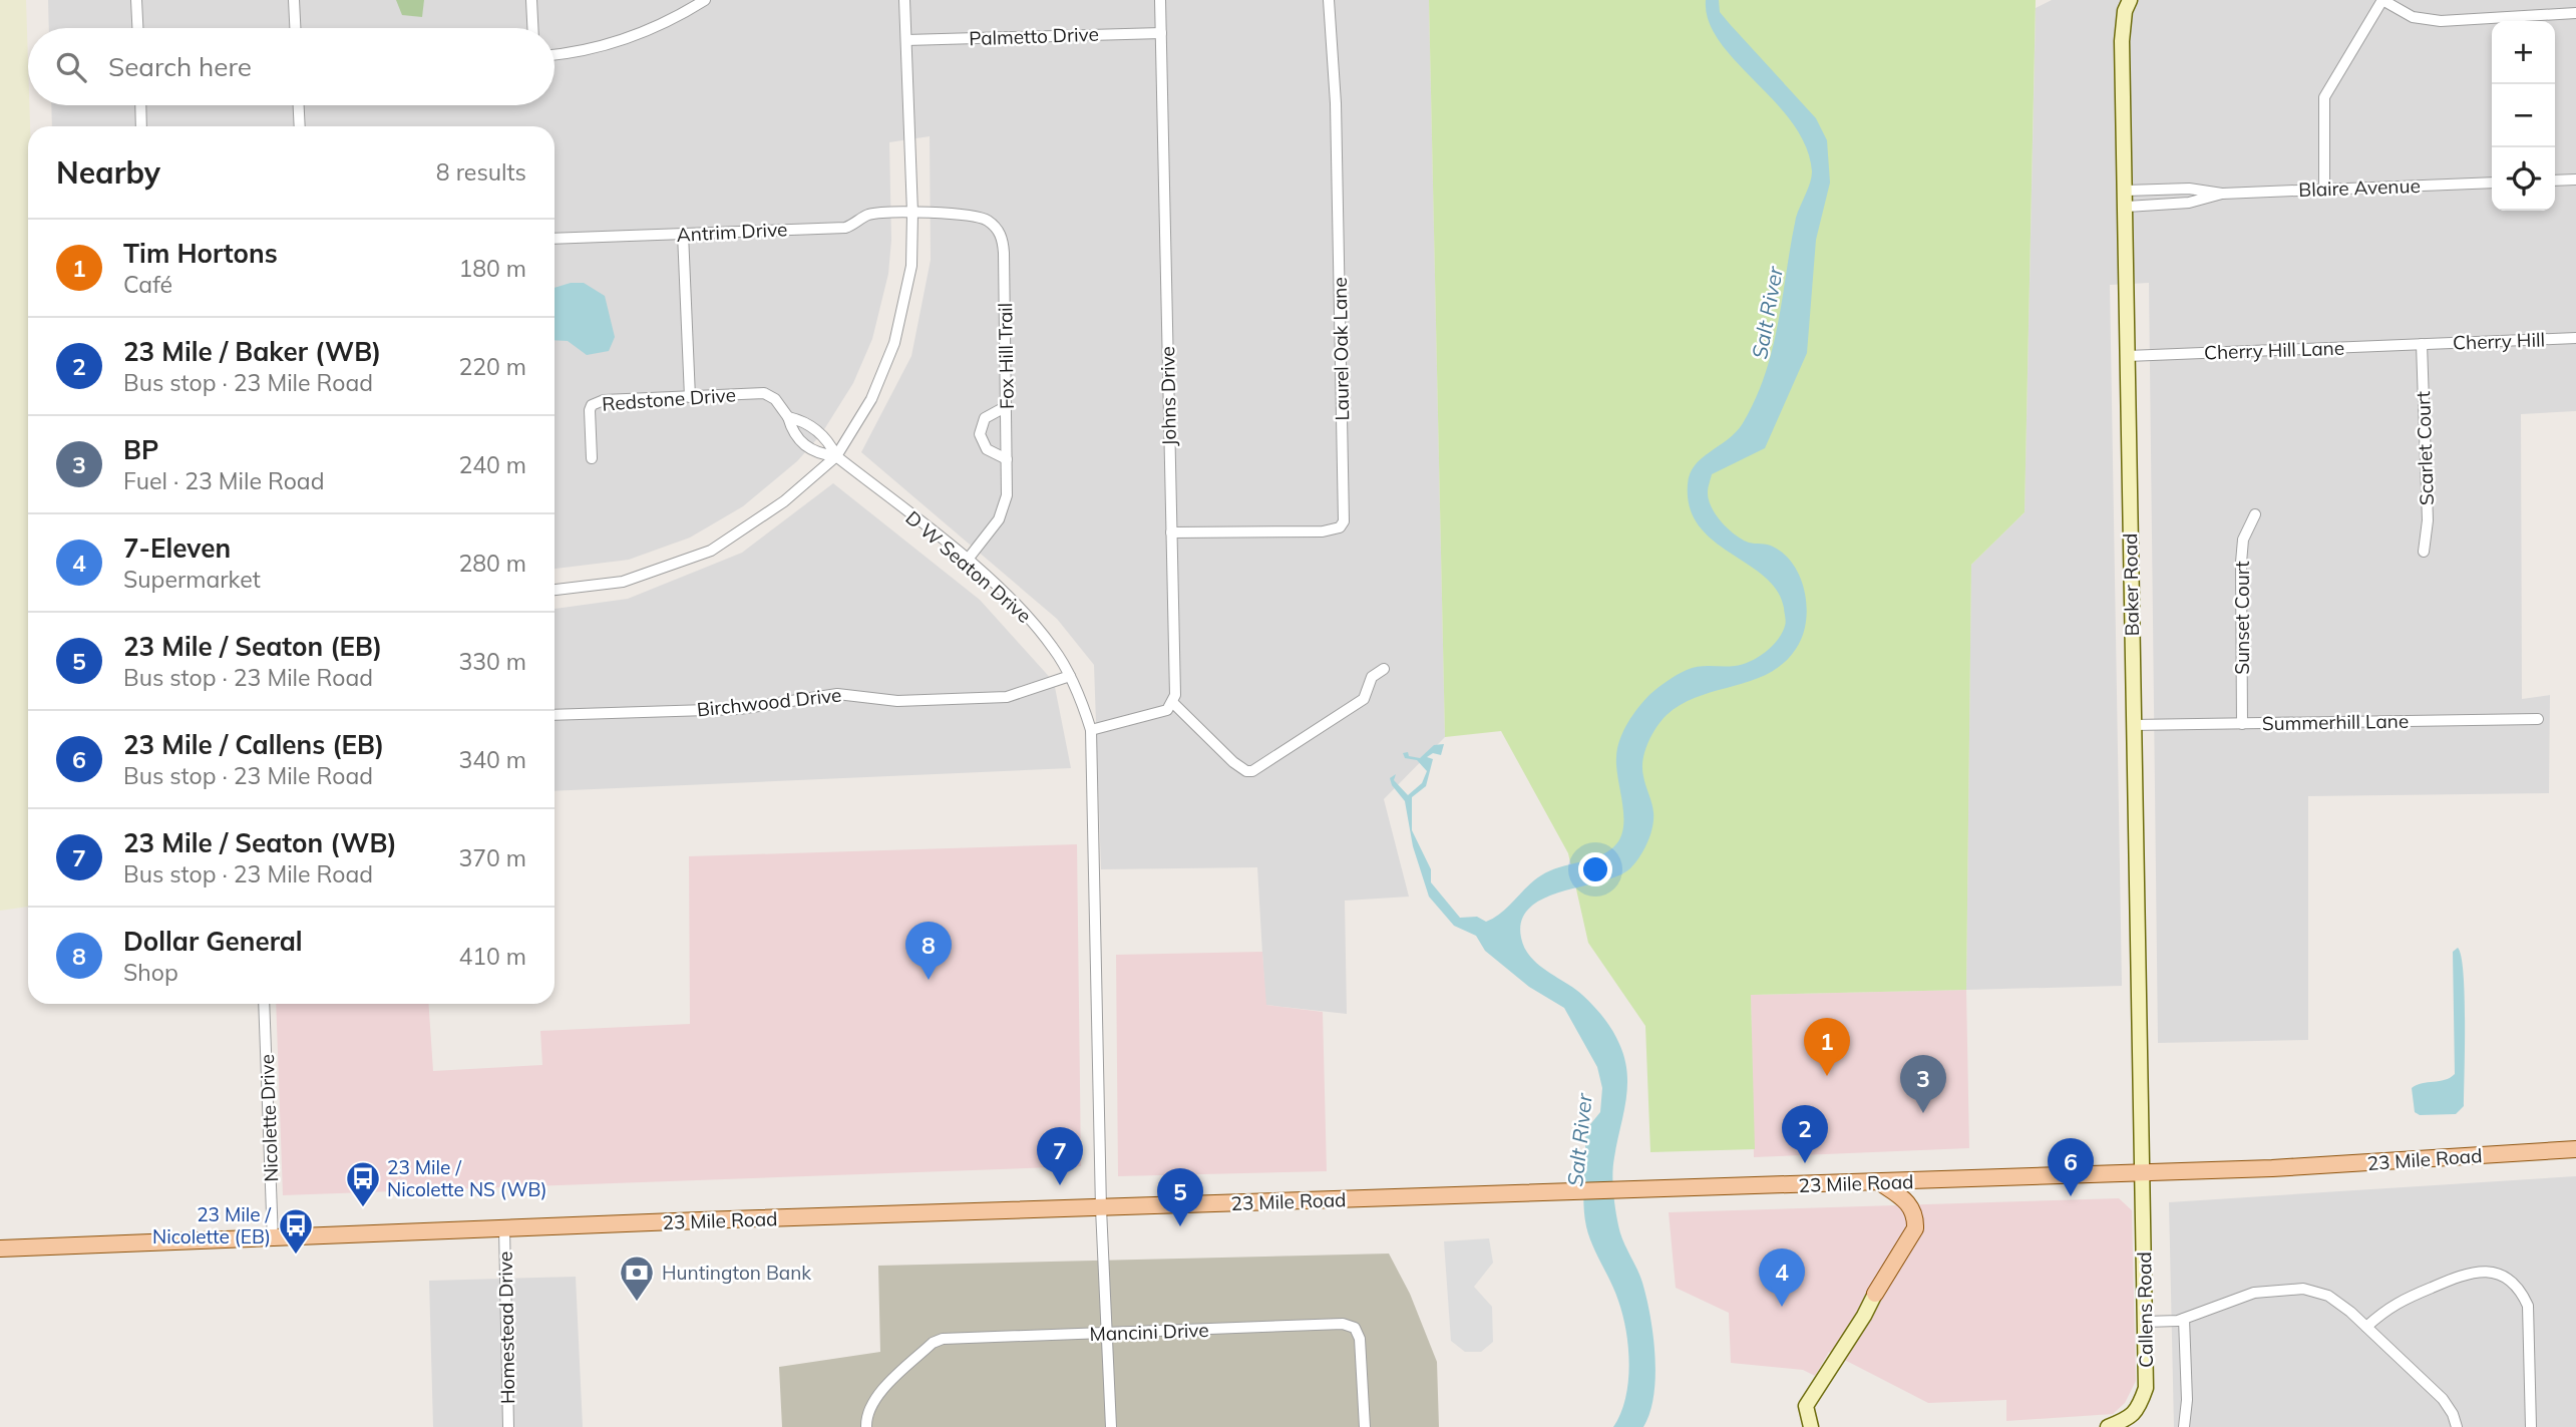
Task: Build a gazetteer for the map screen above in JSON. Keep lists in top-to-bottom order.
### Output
{
  "streets": {
    "main road": ["23 Mile Road"],
    "street": [
      "Palmetto Drive",
      "Blaire Avenue",
      "Antrim Drive",
      "Cherry Hill",
      "Laurel Oak Lane",
      "Cherry Hill Lane",
      "Fox Hill Trail",
      "Johns Drive",
      "Redstone Drive",
      "Scarlet Court",
      "D W Seaton Drive",
      "Baker Road",
      "Sunset Court",
      "Birchwood Drive",
      "Summerhill Lane",
      "Nicolette Drive",
      "Callens Road",
      "Homestead Drive",
      "Mancini Drive"
    ]
  },
  "crossings": [
    ["Palmetto Drive", "Johns Drive"],
    ["Blaire Avenue", "Baker Road"],
    ["Antrim Drive", "Fox Hill Trail"],
    ["Cherry Hill", "Cherry Hill Lane"],
    ["Cherry Hill", "Scarlet Court"],
    ["Laurel Oak Lane", "Johns Drive"],
    ["Cherry Hill Lane", "Scarlet Court"],
    ["Cherry Hill Lane", "Baker Road"],
    ["Fox Hill Trail", "D W Seaton Drive"],
    ["Redstone Drive", "D W Seaton Drive"],
    ["D W Seaton Drive", "Birchwood Drive"],
    ["D W Seaton Drive", "23 Mile Road"],
    ["D W Seaton Drive", "Mancini Drive"],
    ["Baker Road", "Summerhill Lane"],
    ["Baker Road", "23 Mile Road"],
    ["Baker Road", "Callens Road"],
    ["Sunset Court", "Summerhill Lane"],
    ["Nicolette Drive", "23 Mile Road"],
    ["23 Mile Road", "Callens Road"],
    ["23 Mile Road", "Homestead Drive"]
  ],
  "water": ["Salt River"],
  "places": {
    "bus stop": ["23 Mile / Nicolette NS (WB)", "23 Mile / Nicolette (EB)"],
    "bank": ["Huntington Bank"]
  },
  "page": {
    "map_buttons": ["+", "−"],
    "search": "Search here",
    "heading": ["Nearby", "8 results"],
    "list": [
      {
        "mark": "1",
        "name": "Tim Hortons",
        "note": "Café",
        "value": "180 m"
      },
      {
        "mark": "2",
        "name": "23 Mile / Baker (WB)",
        "note": "Bus stop · 23 Mile Road",
        "value": "220 m"
      },
      {
        "mark": "3",
        "name": "BP",
        "note": "Fuel · 23 Mile Road",
        "value": "240 m"
      },
      {
        "mark": "4",
        "name": "7-Eleven",
        "note": "Supermarket",
        "value": "280 m"
      },
      {
        "mark": "5",
        "name": "23 Mile / Seaton (EB)",
        "note": "Bus stop · 23 Mile Road",
        "value": "330 m"
      },
      {
        "mark": "6",
        "name": "23 Mile / Callens (EB)",
        "note": "Bus stop · 23 Mile Road",
        "value": "340 m"
      },
      {
        "mark": "7",
        "name": "23 Mile / Seaton (WB)",
        "note": "Bus stop · 23 Mile Road",
        "value": "370 m"
      },
      {
        "mark": "8",
        "name": "Dollar General",
        "note": "Shop",
        "value": "410 m"
      }
    ],
    "pins": [
      "8",
      "1",
      "3",
      "2",
      "7",
      "6",
      "5",
      "4"
    ]
  }
}
